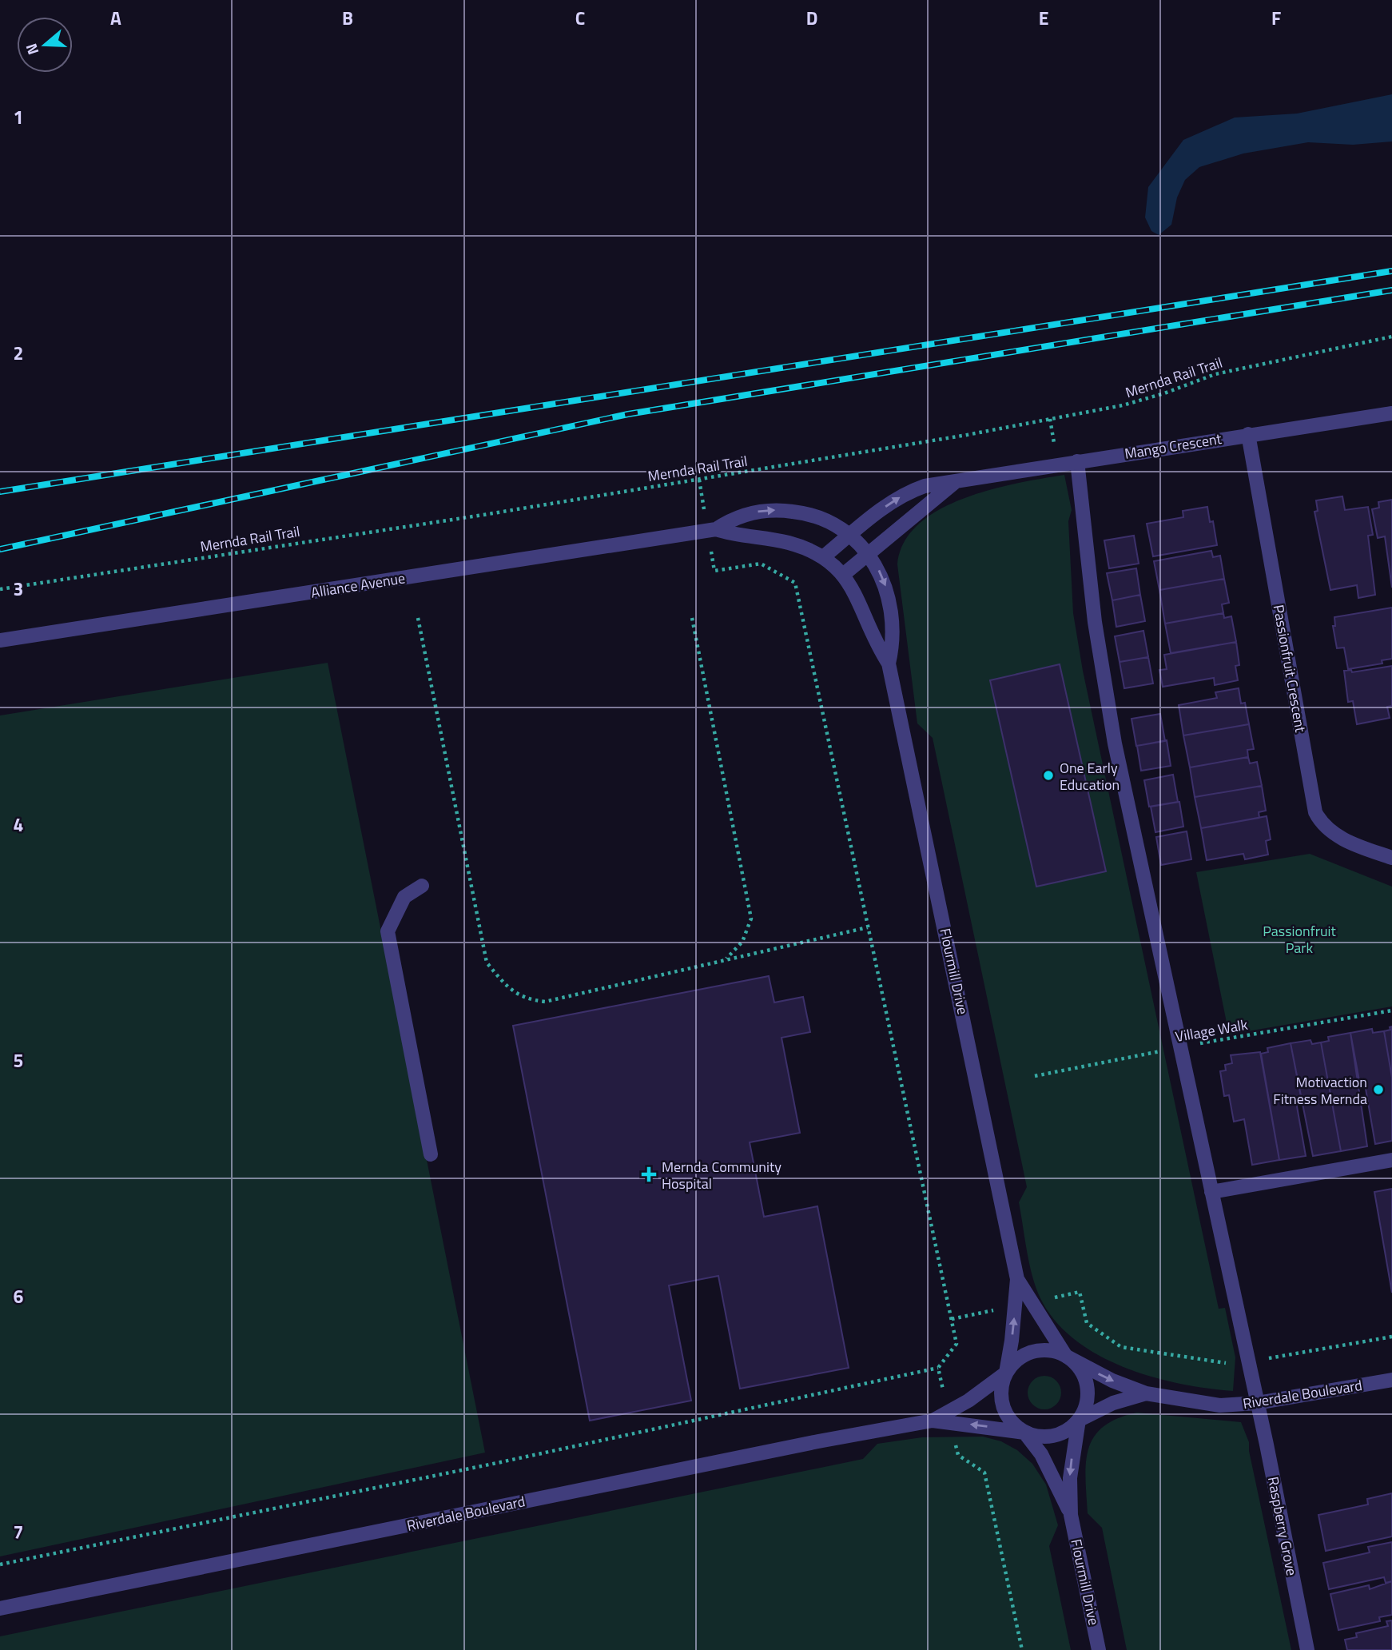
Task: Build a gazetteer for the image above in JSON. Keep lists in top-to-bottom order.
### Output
{
  "streets": {
    "street": [
      "Mango Crescent",
      "Alliance Avenue",
      "Passionfruit Crescent",
      "Flourmill Drive",
      "Riverdale Boulevard",
      "Raspberry Grove"
    ],
    "path": ["Mernda Rail Trail", "Village Walk"]
  },
  "crossings": [
    ["Mango Crescent", "Alliance Avenue"],
    ["Mango Crescent", "Passionfruit Crescent"],
    ["Mango Crescent", "Flourmill Drive"],
    ["Mango Crescent", "Raspberry Grove"],
    ["Alliance Avenue", "Flourmill Drive"],
    ["Flourmill Drive", "Riverdale Boulevard"],
    ["Village Walk", "Raspberry Grove"],
    ["Riverdale Boulevard", "Raspberry Grove"]
  ],
  "parks": ["Passionfruit Park"],
  "places": {
    "other": ["One Early Education", "Motivaction Fitness Mernda"],
    "health": ["Mernda Community Hospital"]
  },
  "north": "left",
  "grid": {
    "columns": [
      "A",
      "B",
      "C",
      "D",
      "E",
      "F"
    ],
    "rows": [
      "1",
      "2",
      "3",
      "4",
      "5",
      "6",
      "7"
    ]
  }
}
